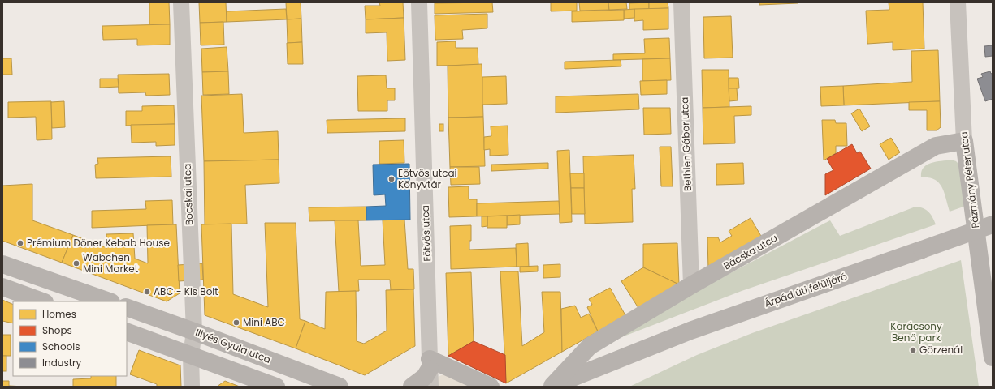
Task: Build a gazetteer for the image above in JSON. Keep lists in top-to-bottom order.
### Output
{
  "streets": {
    "main road": [
      "Pázmány Péter utca",
      "Bácska utca",
      "Árpád úti felüljáró",
      "Illyés Gyula utca"
    ],
    "street": ["Bethlen Gábor utca", "Bocskai utca", "Eötvös utca"]
  },
  "crossings": [
    ["Bethlen Gábor utca", "Bácska utca"],
    ["Pázmány Péter utca", "Bácska utca"],
    ["Bocskai utca", "Illyés Gyula utca"],
    ["Bácska utca", "Árpád úti felüljáró"]
  ],
  "parks": ["Karácsony Benő park"],
  "places": [
    "Eötvös utcai Könyvtár",
    "Prémium Döner Kebab House",
    "Wabchen Mini Market",
    "ABC - Kis Bolt",
    "Mini ABC",
    "Görzenál"
  ],
  "legend": [
    "Homes",
    "Shops",
    "Schools",
    "Industry"
  ]
}
